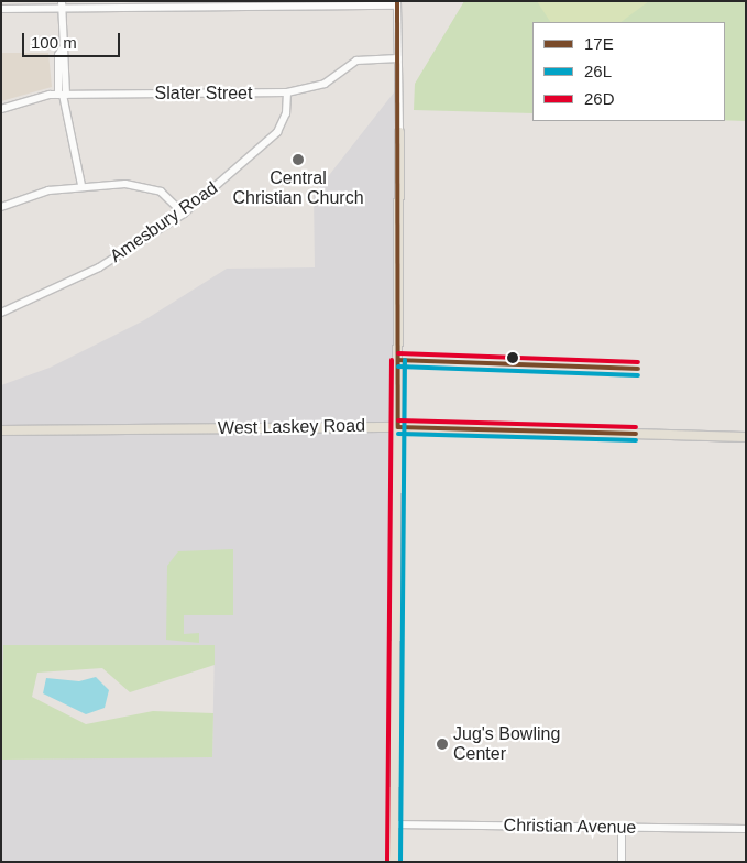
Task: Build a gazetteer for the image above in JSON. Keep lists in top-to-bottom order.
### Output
{
  "streets": {
    "main road": ["West Laskey Road"],
    "street": ["Slater Street", "Amesbury Road", "Christian Avenue"]
  },
  "crossings": [
    ["Slater Street", "Amesbury Road"]
  ],
  "places": ["Central Christian Church", "Jug's Bowling Center"],
  "lines": ["transit line 17E", "transit line 26D", "transit line 26L"],
  "legend": ["17E", "26L", "26D"],
  "scale_bar": "100 m"
}
